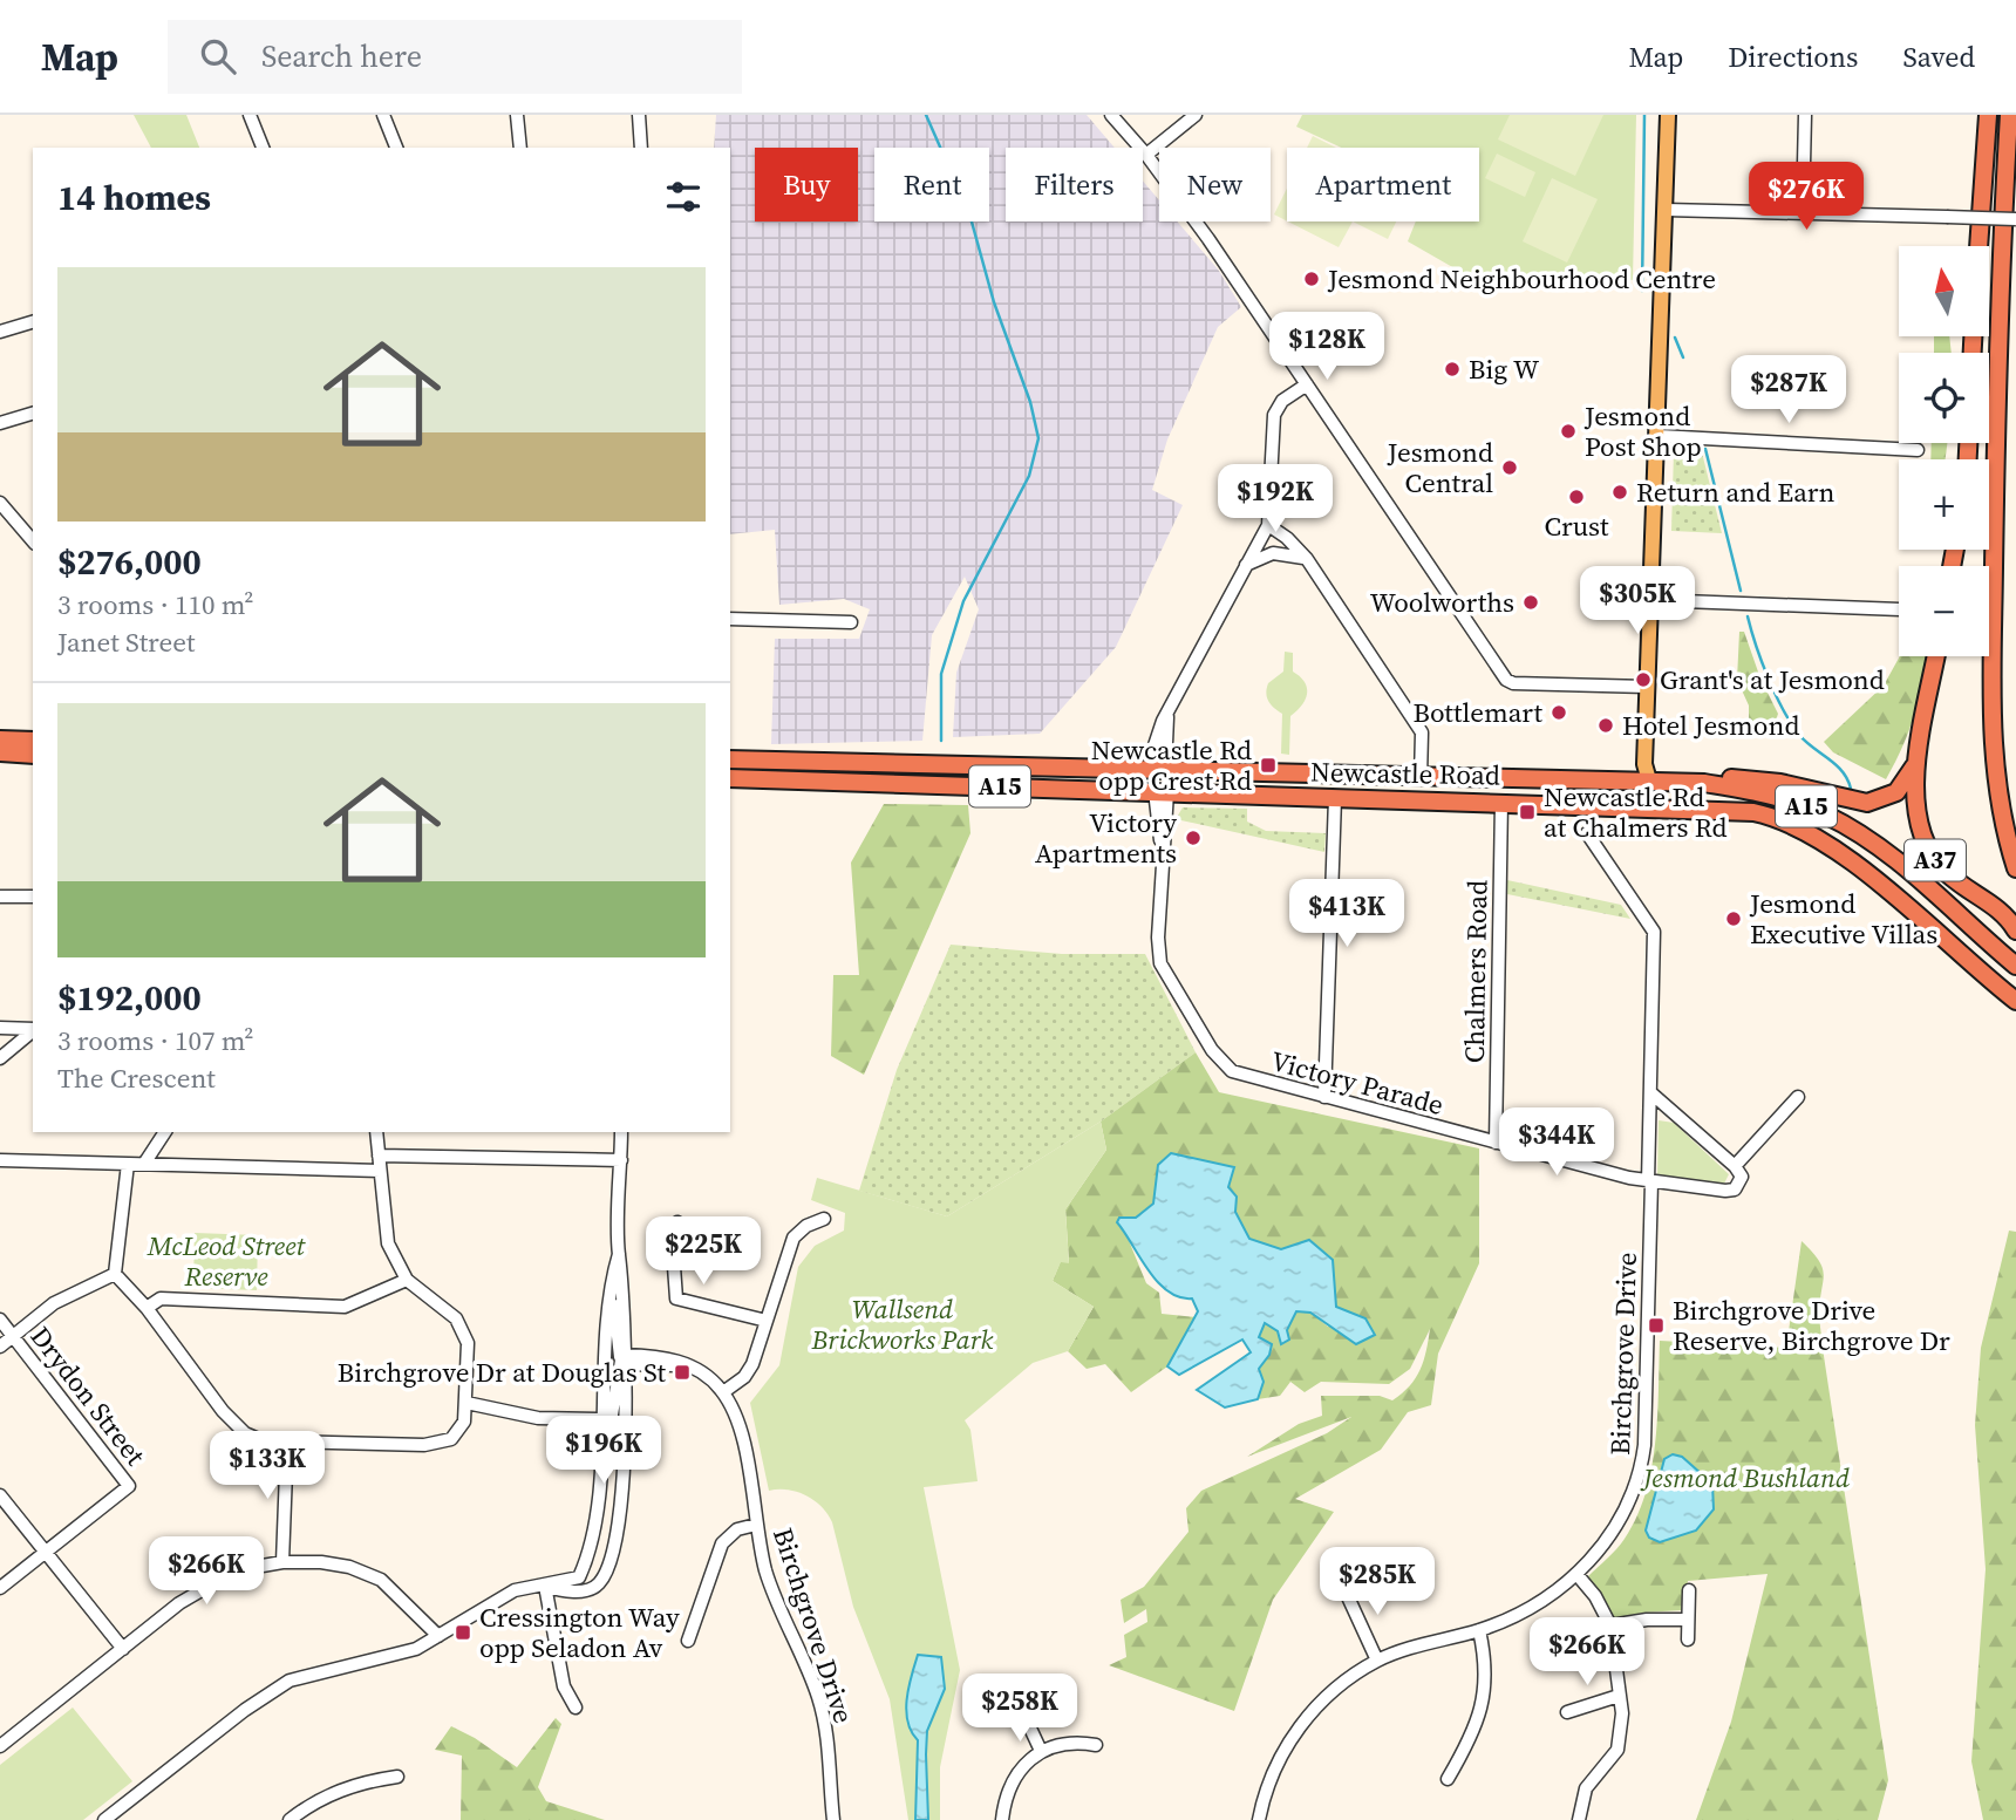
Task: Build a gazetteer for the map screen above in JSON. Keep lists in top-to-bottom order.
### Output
{
  "streets": {
    "highway": ["Newcastle Road", "A15", "A37"],
    "street": [
      "Chalmers Road",
      "Victory Parade",
      "Birchgrove Drive",
      "Drydon Street"
    ]
  },
  "crossings": [
    ["Newcastle Road", "Chalmers Road"],
    ["Newcastle Road", "Victory Parade"],
    ["Chalmers Road", "Victory Parade"],
    ["Victory Parade", "Birchgrove Drive"]
  ],
  "parks": ["McLeod Street Reserve", "Wallsend Brickworks Park", "Jesmond Bushland"],
  "places": {
    "other": [
      "Jesmond Neighbourhood Centre",
      "Big W",
      "Jesmond Post Shop",
      "Jesmond Central",
      "Return and Earn",
      "Crust",
      "Woolworths",
      "Grant's at Jesmond",
      "Bottlemart",
      "Hotel Jesmond",
      "Victory Apartments",
      "Jesmond Executive Villas"
    ],
    "transit": [
      "Newcastle Rd opp Crest Rd",
      "Newcastle Rd at Chalmers Rd",
      "Birchgrove Drive Reserve, Birchgrove Dr",
      "Birchgrove Dr at Douglas St",
      "Cressington Way opp Seladon Av"
    ]
  },
  "north": "top",
  "page": {
    "header": "Map",
    "search": "Search here",
    "nav": ["Map", "Directions", "Saved"],
    "chip": [
      "Buy",
      "Rent",
      "Filters",
      "New",
      "Apartment"
    ],
    "heading": "14 homes",
    "price": [
      "$276K",
      "$128K",
      "$287K",
      "$192K",
      "$305K",
      "$413K",
      "$344K",
      "$225K",
      "$196K",
      "$133K",
      "$266K",
      "$285K",
      "$266K",
      "$258K"
    ],
    "map_buttons": ["+", "−"],
    "list": [
      {
        "name": "$276,000",
        "note": "3 rooms · 110 m² · Janet Street"
      },
      {
        "name": "$192,000",
        "note": "3 rooms · 107 m² · The Crescent"
      }
    ]
  }
}
